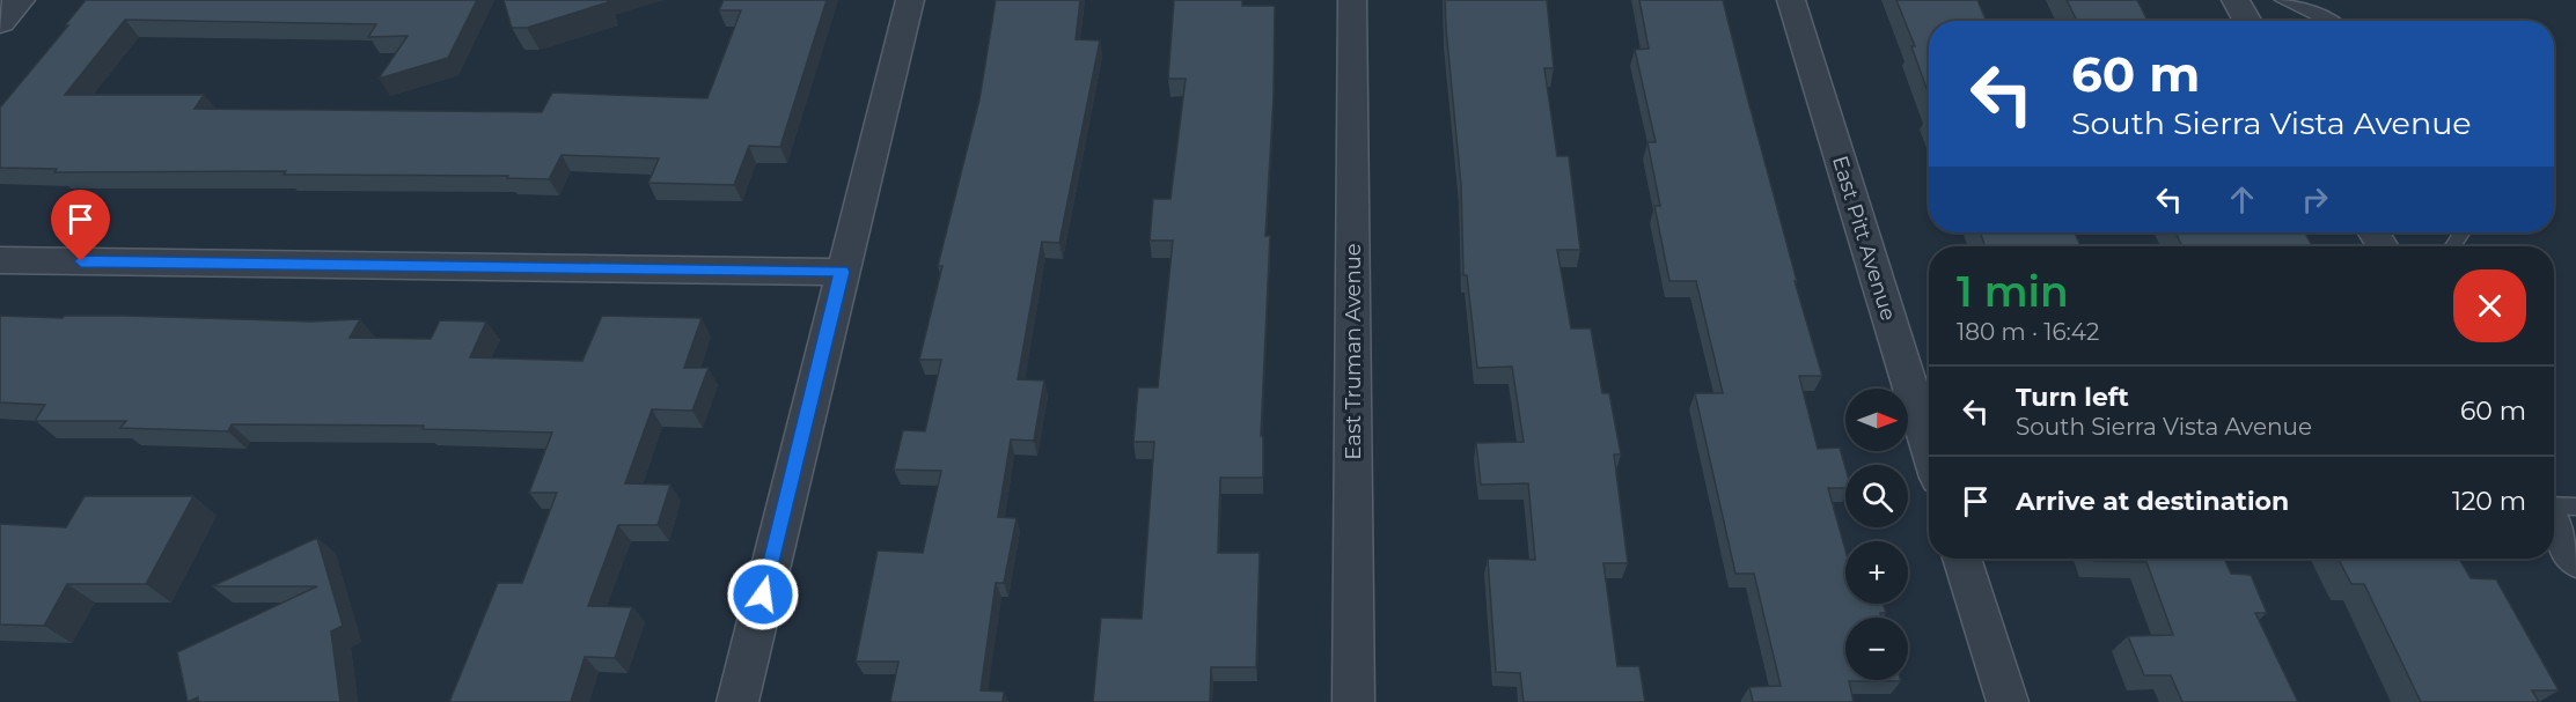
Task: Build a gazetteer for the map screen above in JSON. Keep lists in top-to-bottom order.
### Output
{
  "streets": {
    "street": ["East Pitt Avenue", "East Truman Avenue"]
  },
  "north": "right",
  "page": {
    "turn": ["60 m", "South Sierra Vista Avenue"],
    "heading": ["1 min", "180 m · 16:42"],
    "list": [
      {
        "name": "Turn left",
        "note": "South Sierra Vista Avenue",
        "value": "60 m"
      },
      {
        "name": "Arrive at destination",
        "value": "120 m"
      }
    ],
    "map_buttons": ["+", "−"]
  }
}
